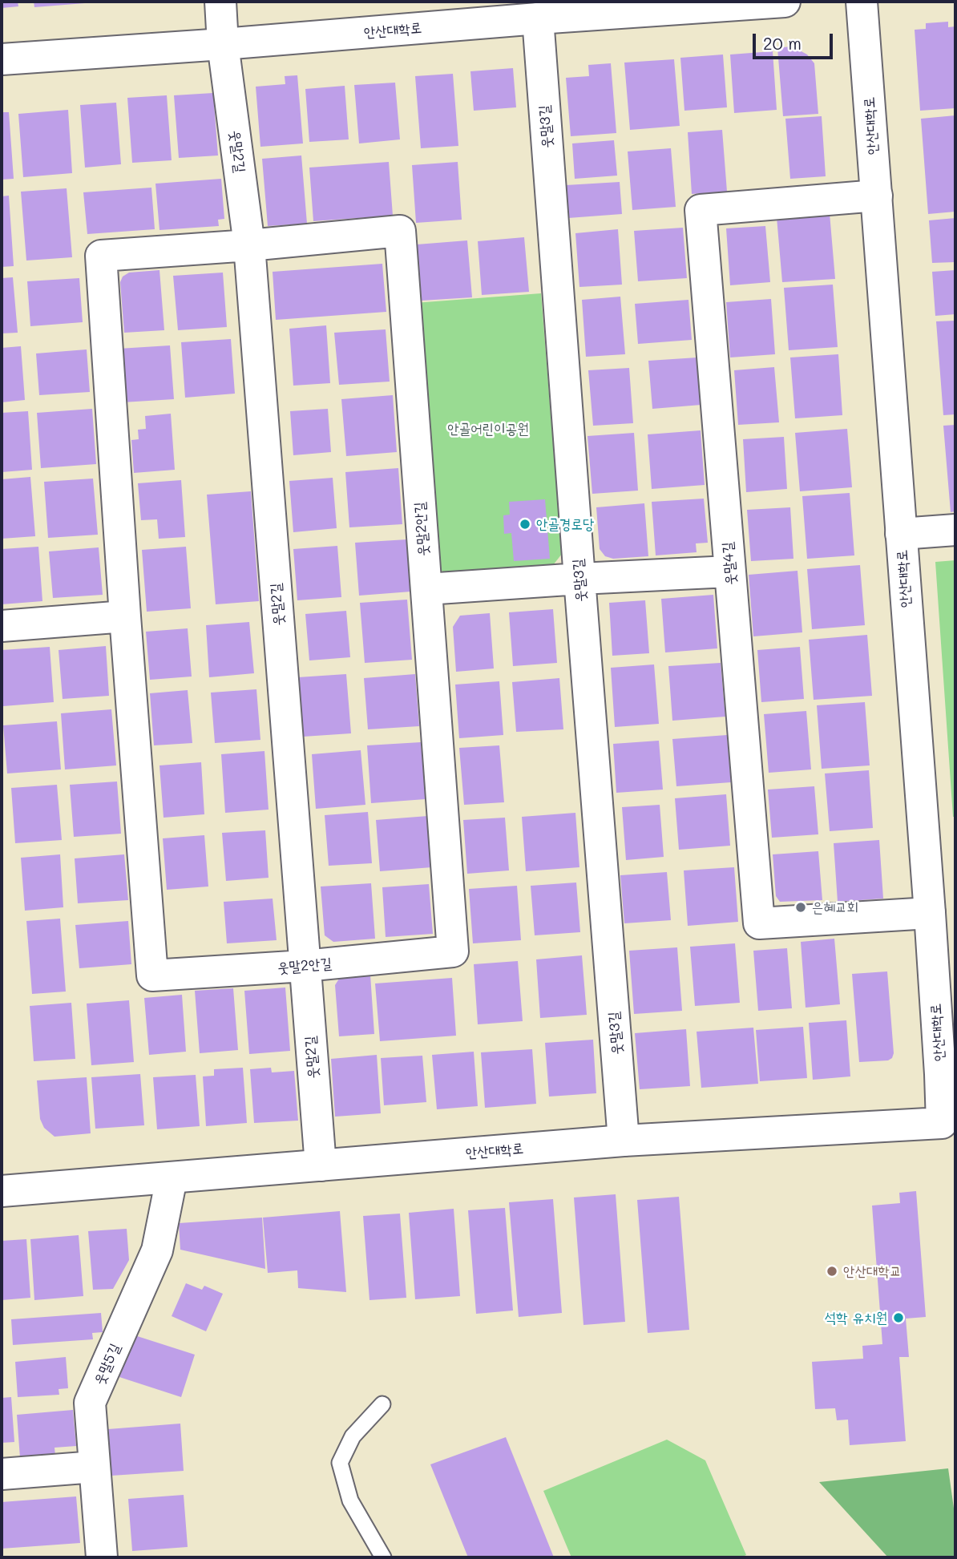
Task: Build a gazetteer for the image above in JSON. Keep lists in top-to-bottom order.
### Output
{
  "streets": {
    "street": [
      "안산대학로",
      "웃말3길",
      "웃말2길",
      "웃말2안길",
      "웃말4길",
      "웃말5길"
    ]
  },
  "crossings": [
    ["안산대학로", "웃말3길"],
    ["안산대학로", "웃말2길"],
    ["안산대학로", "웃말4길"],
    ["안산대학로", "웃말5길"],
    ["웃말2길", "웃말2안길"]
  ],
  "parks": ["안골어린이공원"],
  "places": [
    "안골경로당",
    "은혜교회",
    "안산대학교",
    "석학 유치원"
  ],
  "scale_bar": "20 m"
}
